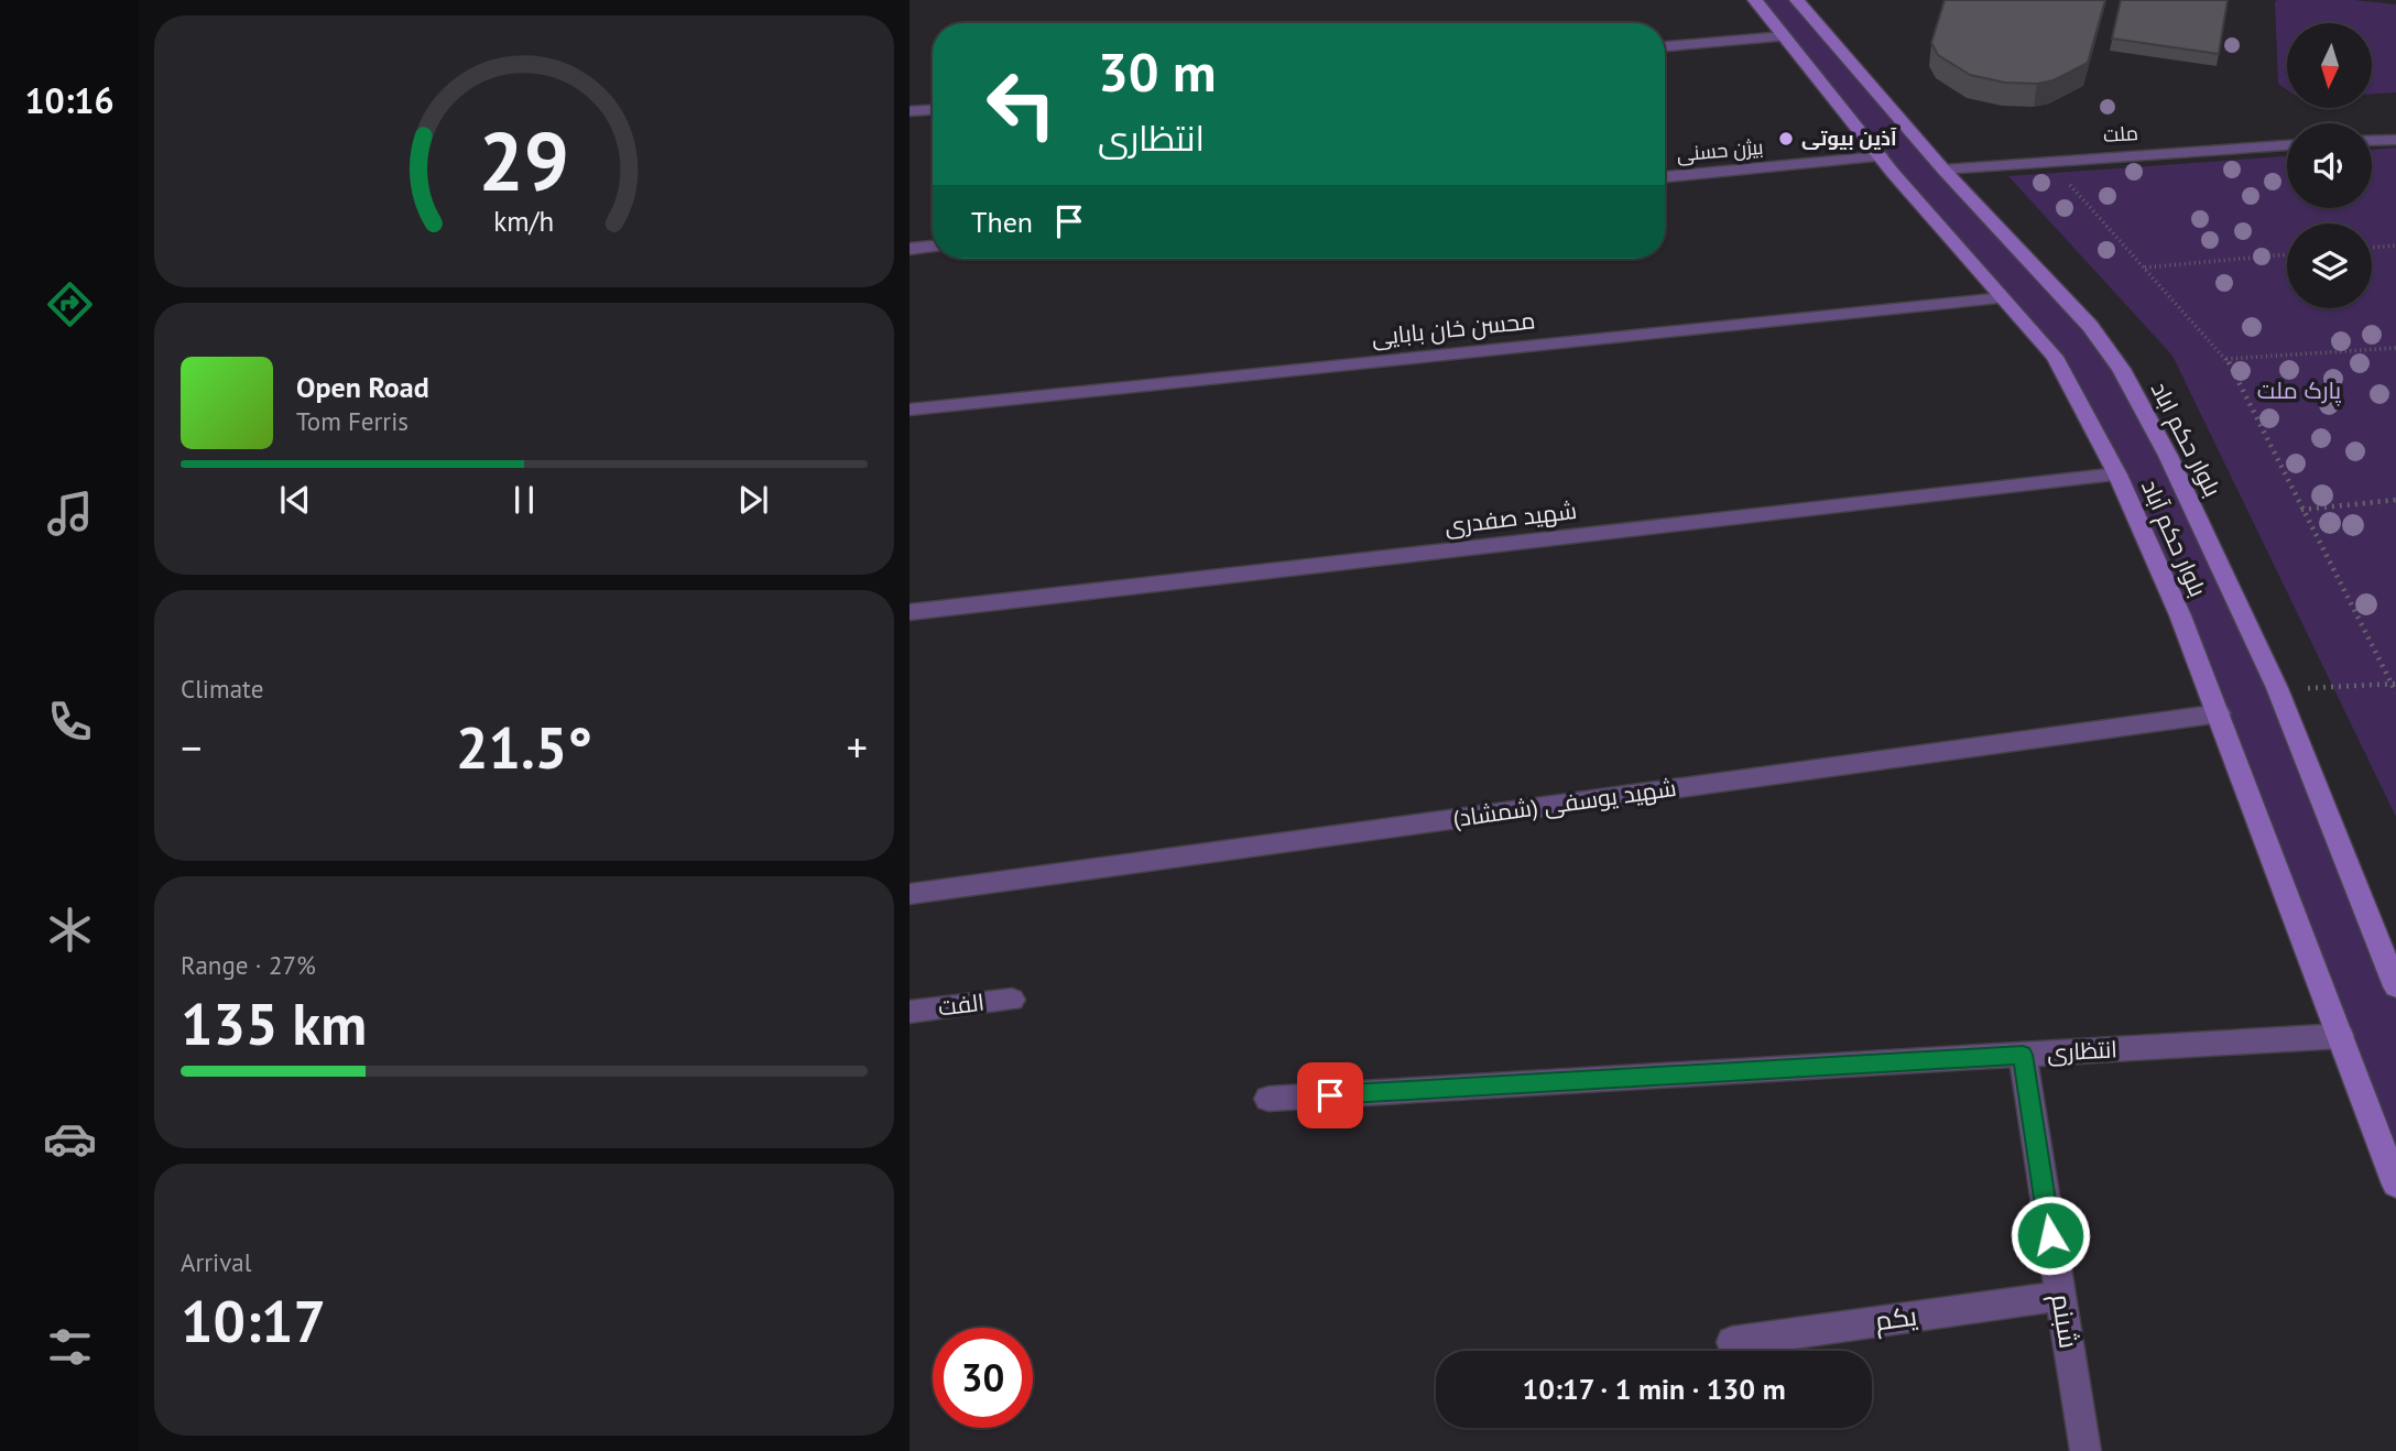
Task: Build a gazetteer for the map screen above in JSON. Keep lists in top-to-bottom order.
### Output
{
  "streets": {
    "main road": ["بلوار حکم اباد", "بلوار حکم آباد"],
    "street": [
      "ملت",
      "بیژن حسنی",
      "محسن خان بابایی",
      "شهید صفدری",
      "شهید یوسفی (شمشاد)",
      "الفت",
      "انتظاری",
      "یکم",
      "شبنم"
    ]
  },
  "crossings": [
    ["ملت", "بلوار حکم اباد"],
    ["بیژن حسنی", "بلوار حکم آباد"],
    ["محسن خان بابایی", "بلوار حکم آباد"],
    ["شهید صفدری", "بلوار حکم آباد"],
    ["بلوار حکم آباد", "شهید یوسفی (شمشاد)"],
    ["بلوار حکم آباد", "انتظاری"],
    ["انتظاری", "شبنم"],
    ["یکم", "شبنم"]
  ],
  "parks": ["پارک ملت"],
  "places": ["آذین بیوتی"],
  "north": "bottom",
  "page": {
    "tabs": "10:16",
    "turn": ["30 m", "انتظاری"],
    "then": "Then",
    "song": ["Open Road", "Tom Ferris"],
    "tile": [
      "Climate",
      ["Range · 27%", "135 km"],
      ["Arrival", "10:17"]
    ],
    "heat": ["−", "21.5°", "+"],
    "limit": "30",
    "trip": "10:17 · 1 min · 130 m",
    "gauge": ["29", "km/h"]
  }
}
